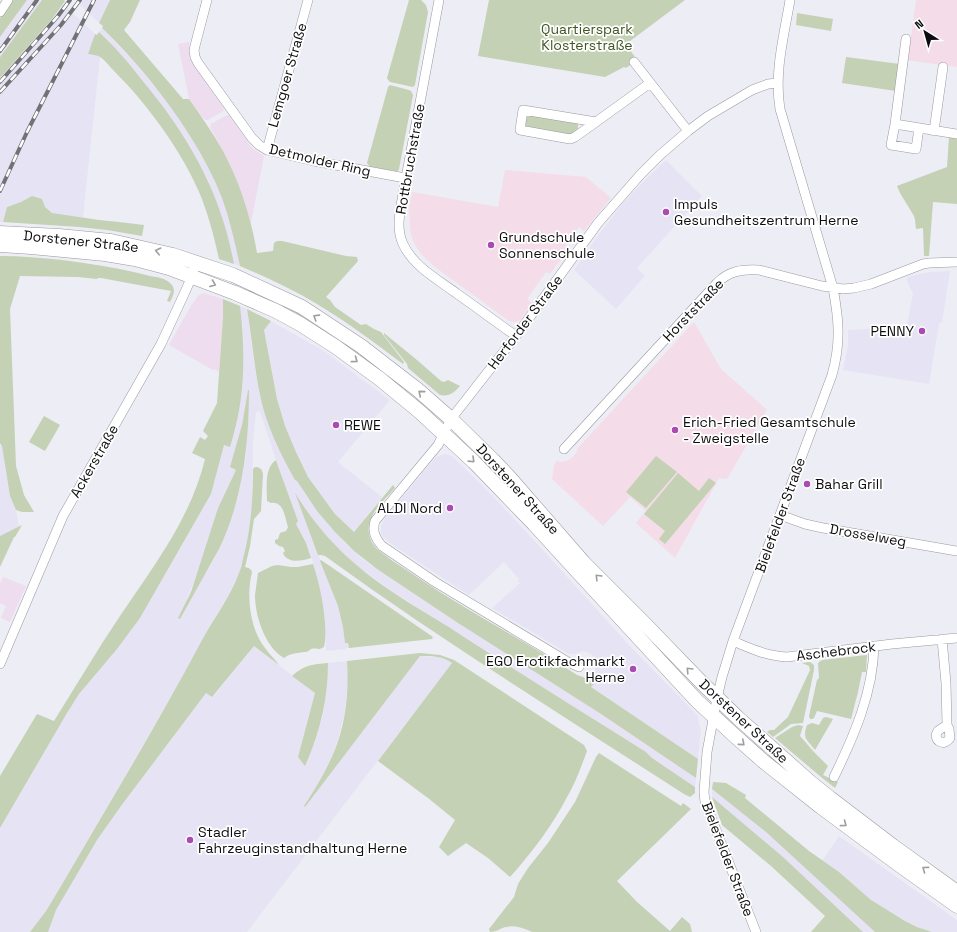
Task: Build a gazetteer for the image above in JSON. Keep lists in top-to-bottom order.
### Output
{
  "streets": {
    "main road": ["Dorstener Straße"],
    "street": [
      "Lemgoer Straße",
      "Rottbruchstraße",
      "Detmolder Ring",
      "Horststraße",
      "Herforder Straße",
      "Ackerstraße",
      "Bielefelder Straße",
      "Drosselweg",
      "Aschebrock"
    ]
  },
  "crossings": [
    ["Lemgoer Straße", "Detmolder Ring"],
    ["Rottbruchstraße", "Detmolder Ring"],
    ["Rottbruchstraße", "Herforder Straße"],
    ["Dorstener Straße", "Herforder Straße"],
    ["Dorstener Straße", "Ackerstraße"],
    ["Dorstener Straße", "Bielefelder Straße"],
    ["Horststraße", "Bielefelder Straße"],
    ["Herforder Straße", "Bielefelder Straße"],
    ["Bielefelder Straße", "Drosselweg"],
    ["Bielefelder Straße", "Aschebrock"]
  ],
  "parks": ["Quartierspark Klosterstraße"],
  "places": [
    "Impuls Gesundheitszentrum Herne",
    "Grundschule Sonnenschule",
    "PENNY",
    "REWE",
    "Erich-Fried Gesamtschule - Zweigstelle",
    "Bahar Grill",
    "ALDI Nord",
    "EGO Erotikfachmarkt Herne",
    "Stadler Fahrzeuginstandhaltung Herne"
  ],
  "north": "top left"
}
